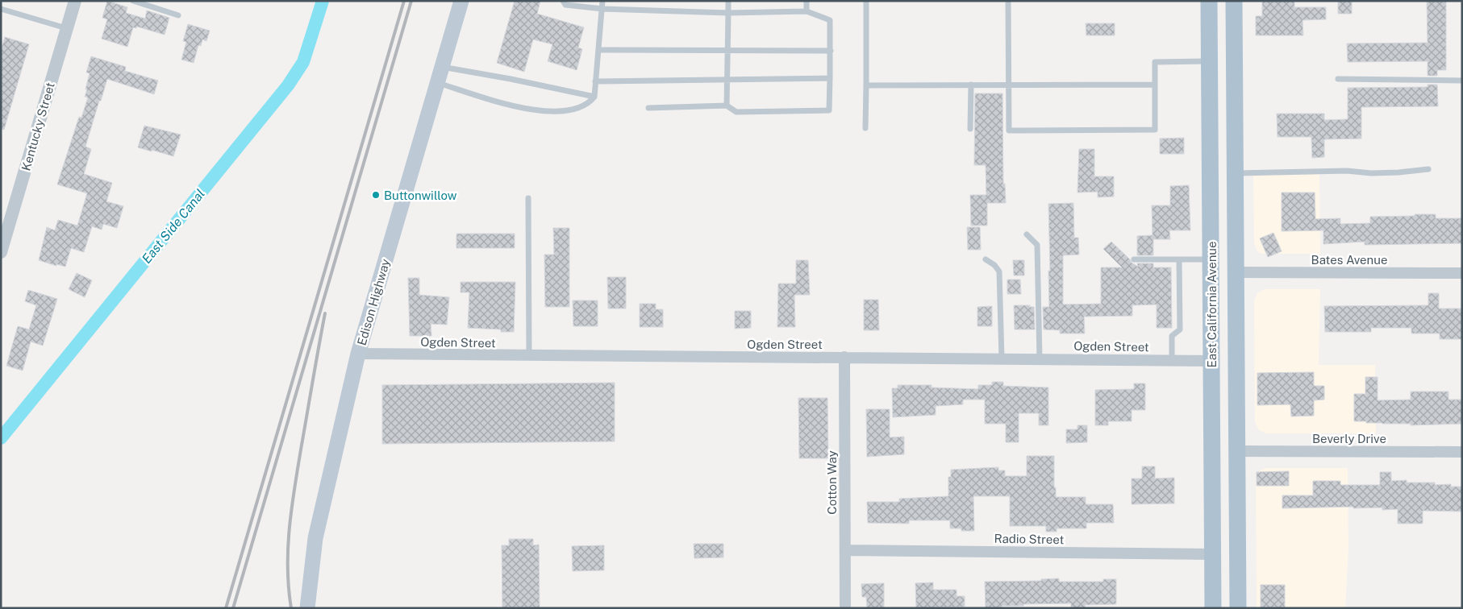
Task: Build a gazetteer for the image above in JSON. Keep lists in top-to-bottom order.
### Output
{
  "streets": {
    "main road": ["Edison Highway", "East California Avenue"],
    "street": [
      "Kentucky Street",
      "Bates Avenue",
      "Ogden Street",
      "Beverly Drive",
      "Cotton Way",
      "Radio Street"
    ]
  },
  "crossings": [
    ["Bates Avenue", "East California Avenue"],
    ["Edison Highway", "Ogden Street"],
    ["East California Avenue", "Ogden Street"],
    ["East California Avenue", "Beverly Drive"],
    ["East California Avenue", "Radio Street"],
    ["Ogden Street", "Cotton Way"],
    ["Cotton Way", "Radio Street"]
  ],
  "water": ["East Side Canal"],
  "places": ["Buttonwillow"]
}
